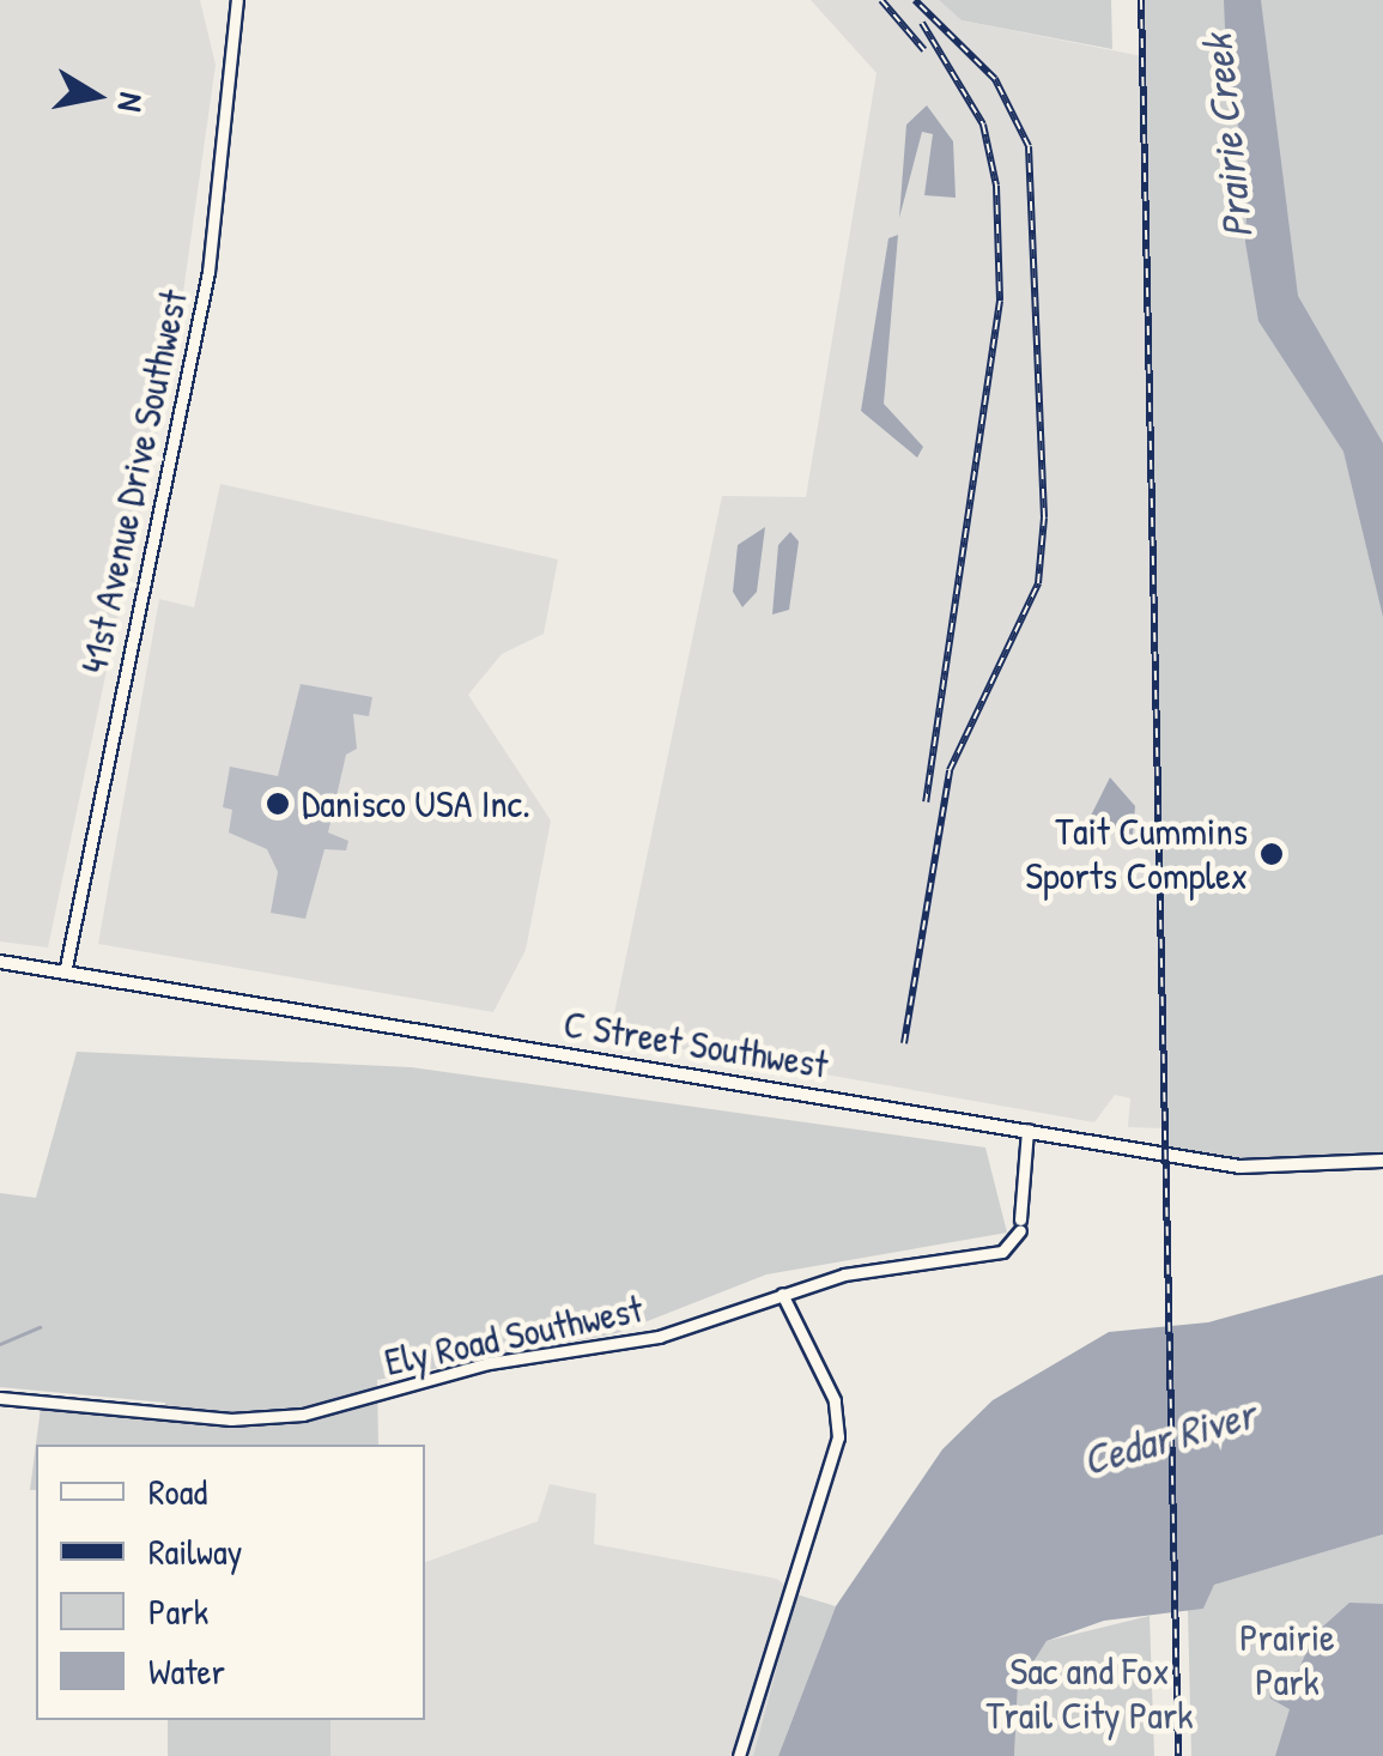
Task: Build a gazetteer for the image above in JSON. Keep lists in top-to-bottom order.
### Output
{
  "streets": {
    "main road": ["C Street Southwest"],
    "street": ["41st Avenue Drive Southwest", "Ely Road Southwest"]
  },
  "crossings": [
    ["41st Avenue Drive Southwest", "C Street Southwest"],
    ["C Street Southwest", "Ely Road Southwest"]
  ],
  "water": ["Prairie Creek", "Cedar River"],
  "parks": ["Prairie Park", "Sac and Fox Trail City Park"],
  "places": ["Danisco USA Inc.", "Tait Cummins Sports Complex"],
  "legend": [
    "Road",
    "Railway",
    "Park",
    "Water"
  ],
  "north": "right"
}
